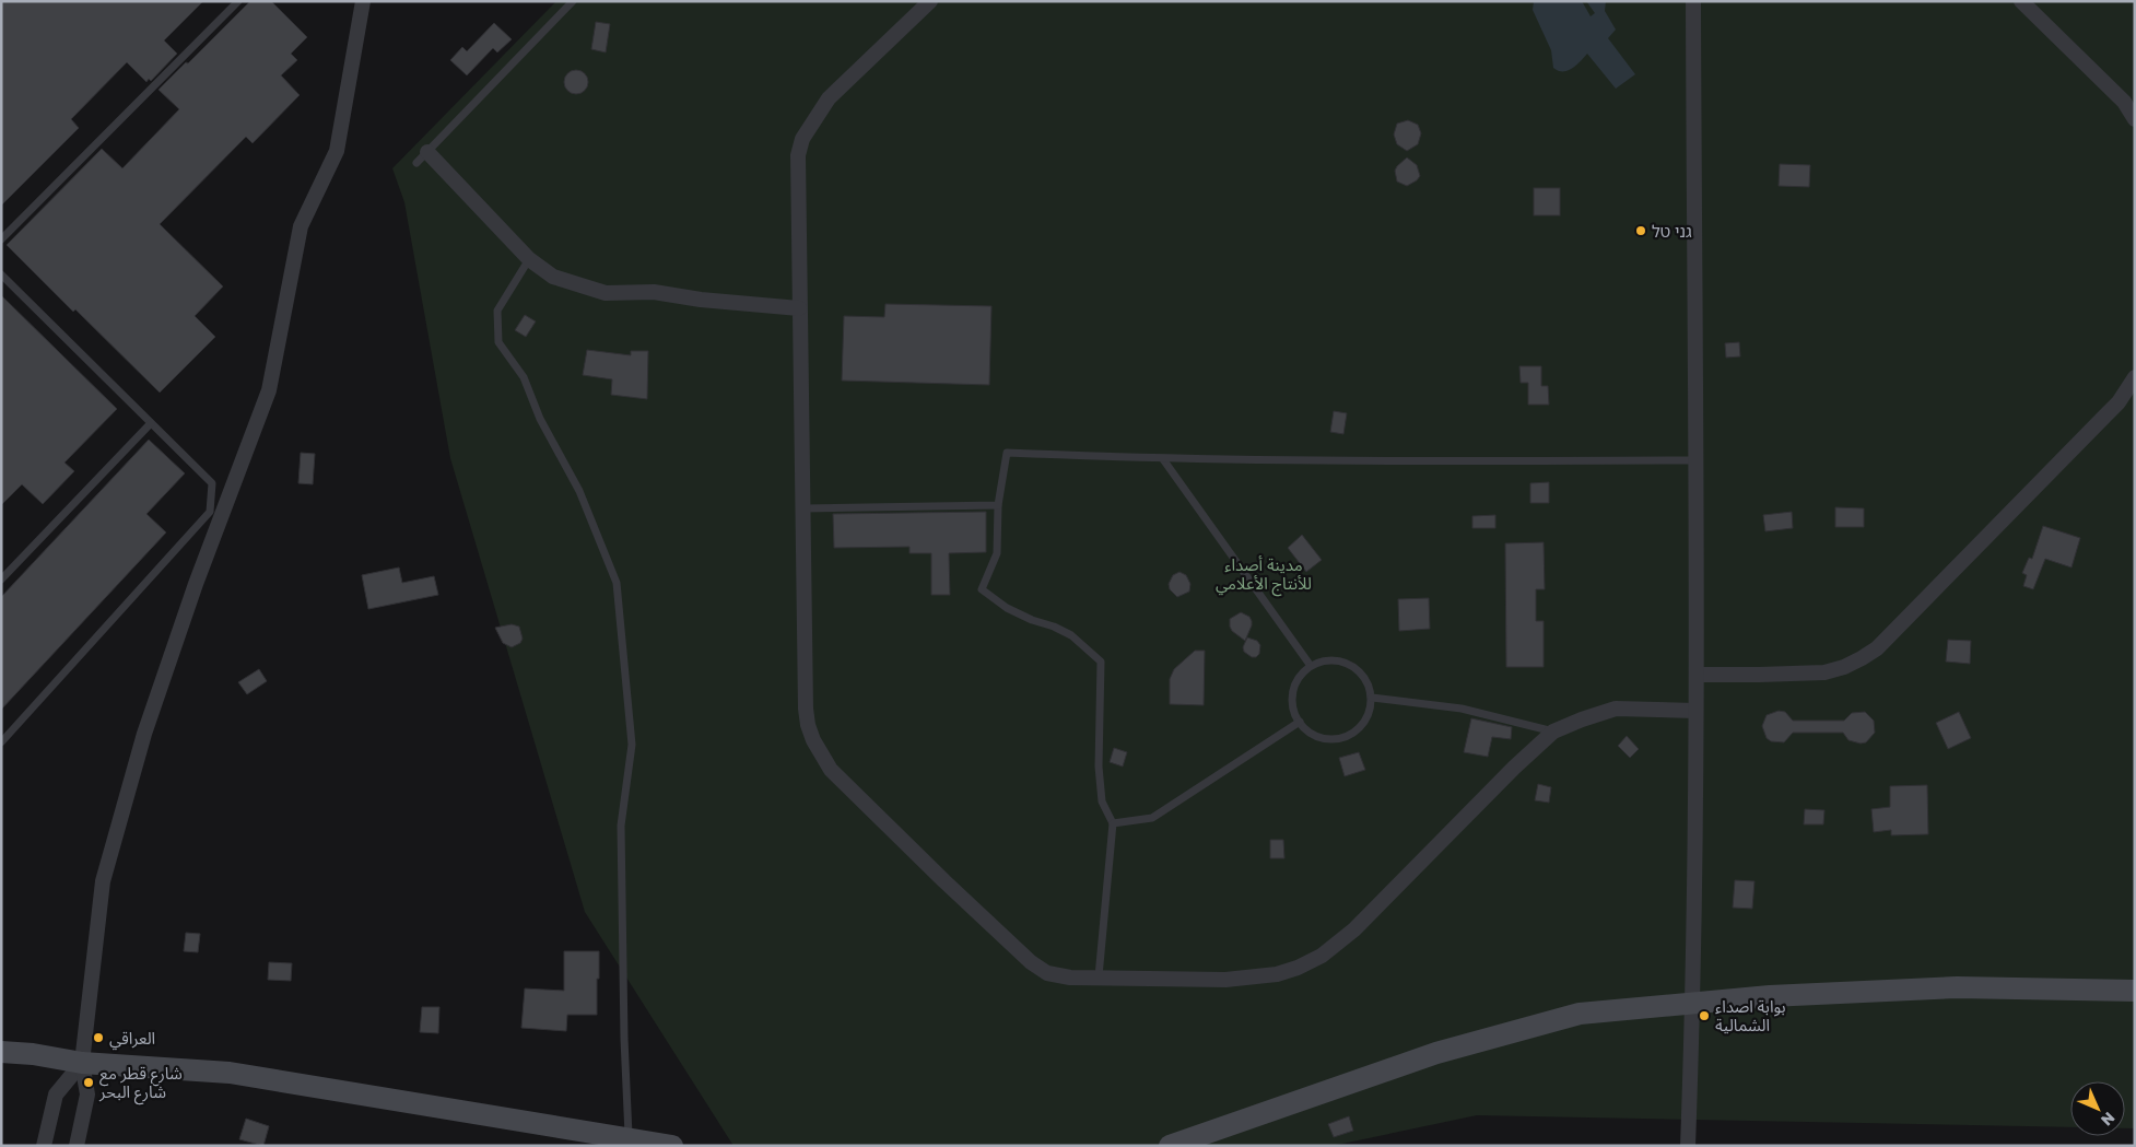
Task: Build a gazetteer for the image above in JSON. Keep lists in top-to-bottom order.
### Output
{
  "parks": ["مدينة أصداء للأنتاج الأعلامي"],
  "places": [
    "גני טל",
    "بوابة اصداء الشمالية",
    "العراقي",
    "شارع قطر مع شارع البحر"
  ],
  "north": "bottom right"
}
